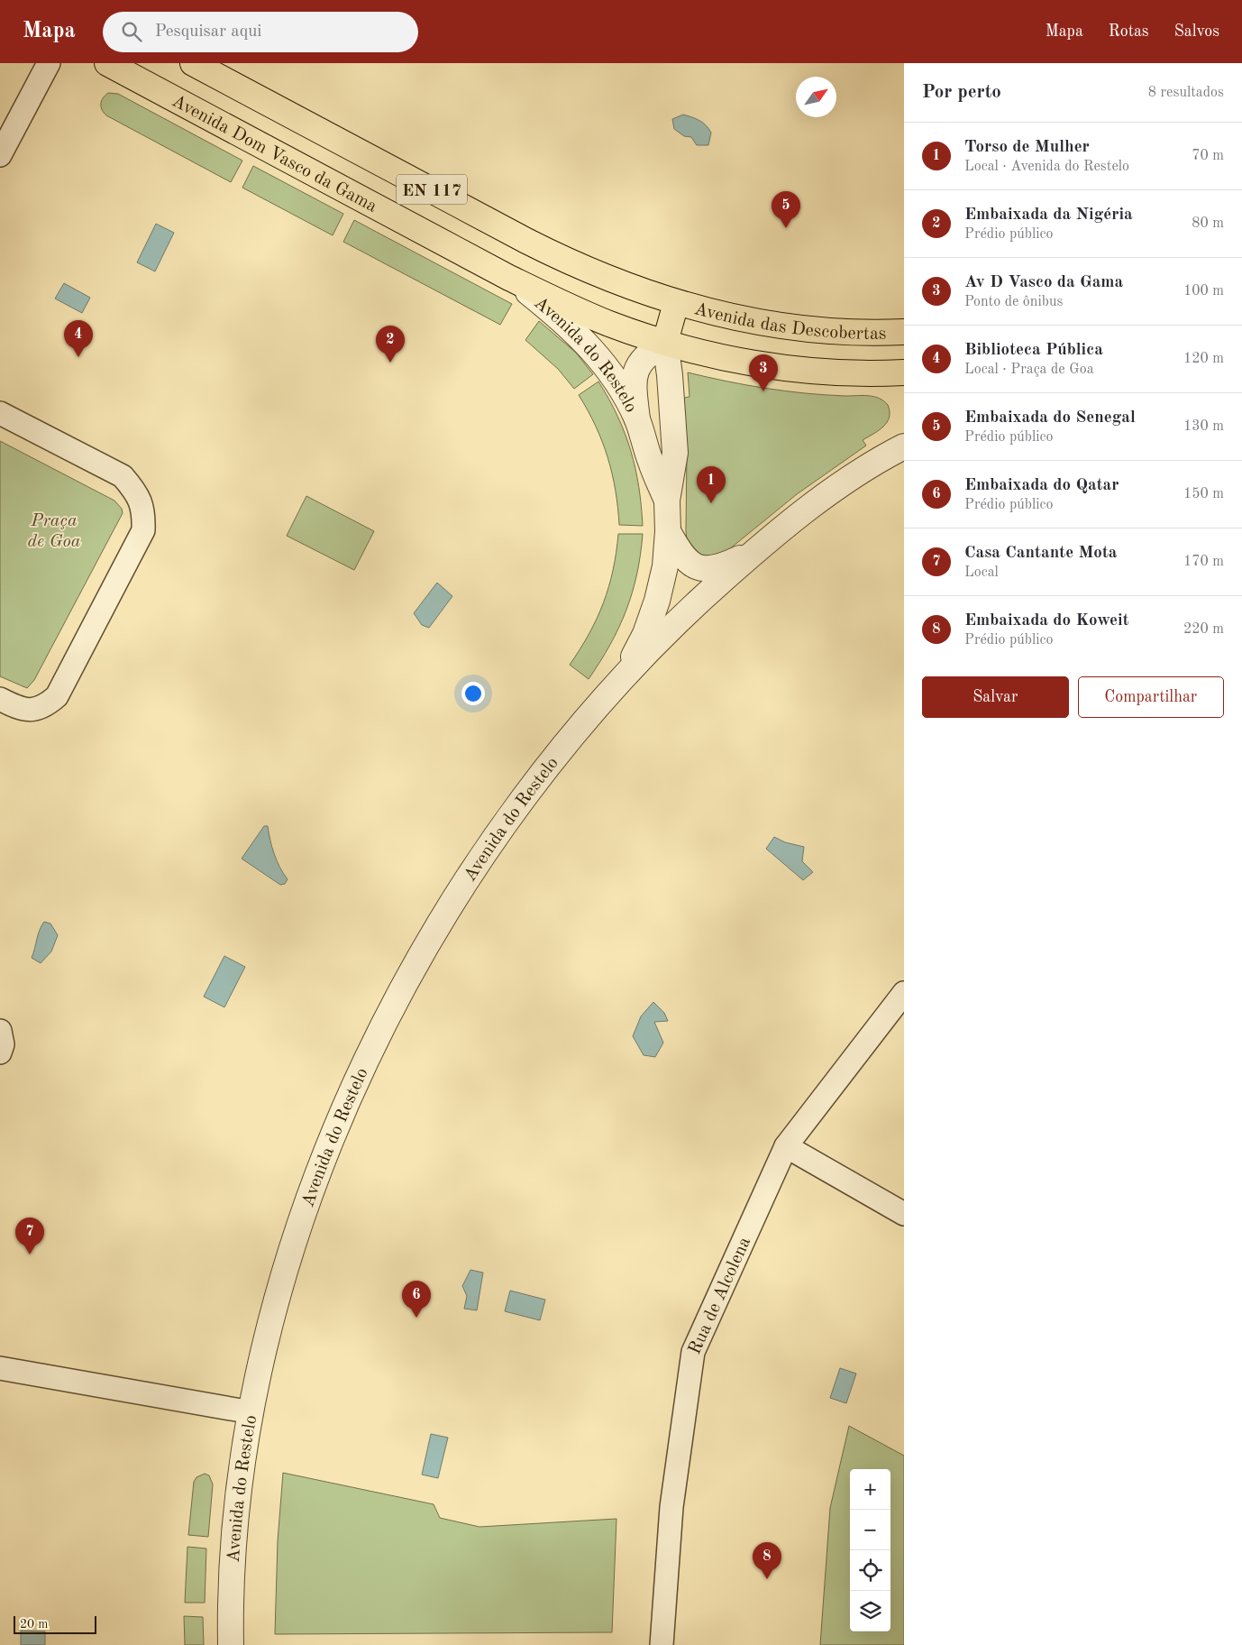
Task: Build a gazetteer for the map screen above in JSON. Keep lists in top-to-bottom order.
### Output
{
  "streets": {
    "main road": ["Avenida Dom Vasco da Gama", "EN 117", "Avenida das Descobertas"],
    "street": ["Avenida do Restelo", "Rua de Alcolena"]
  },
  "crossings": [
    ["Avenida Dom Vasco da Gama", "EN 117"],
    ["Avenida Dom Vasco da Gama", "Avenida do Restelo"],
    ["EN 117", "Avenida das Descobertas"],
    ["EN 117", "Avenida do Restelo"]
  ],
  "parks": ["Praça de Goa"],
  "scale_bar": "20 m",
  "north": "top right",
  "page": {
    "header": "Mapa",
    "search": "Pesquisar aqui",
    "nav": ["Mapa", "Rotas", "Salvos"],
    "heading": ["Por perto", "8 resultados"],
    "list": [
      {
        "mark": "1",
        "name": "Torso de Mulher",
        "note": "Local · Avenida do Restelo",
        "value": "70 m"
      },
      {
        "mark": "2",
        "name": "Embaixada da Nigéria",
        "note": "Prédio público",
        "value": "80 m"
      },
      {
        "mark": "3",
        "name": "Av D Vasco da Gama",
        "note": "Ponto de ônibus",
        "value": "100 m"
      },
      {
        "mark": "4",
        "name": "Biblioteca Pública",
        "note": "Local · Praça de Goa",
        "value": "120 m"
      },
      {
        "mark": "5",
        "name": "Embaixada do Senegal",
        "note": "Prédio público",
        "value": "130 m"
      },
      {
        "mark": "6",
        "name": "Embaixada do Qatar",
        "note": "Prédio público",
        "value": "150 m"
      },
      {
        "mark": "7",
        "name": "Casa Cantante Mota",
        "note": "Local",
        "value": "170 m"
      },
      {
        "mark": "8",
        "name": "Embaixada do Koweit",
        "note": "Prédio público",
        "value": "220 m"
      }
    ],
    "pins": [
      "5",
      "4",
      "2",
      "3",
      "1",
      "7",
      "6",
      "8"
    ],
    "buttons": ["Salvar", "Compartilhar"],
    "map_buttons": ["+", "−"],
    "scale": "20 m"
  }
}
